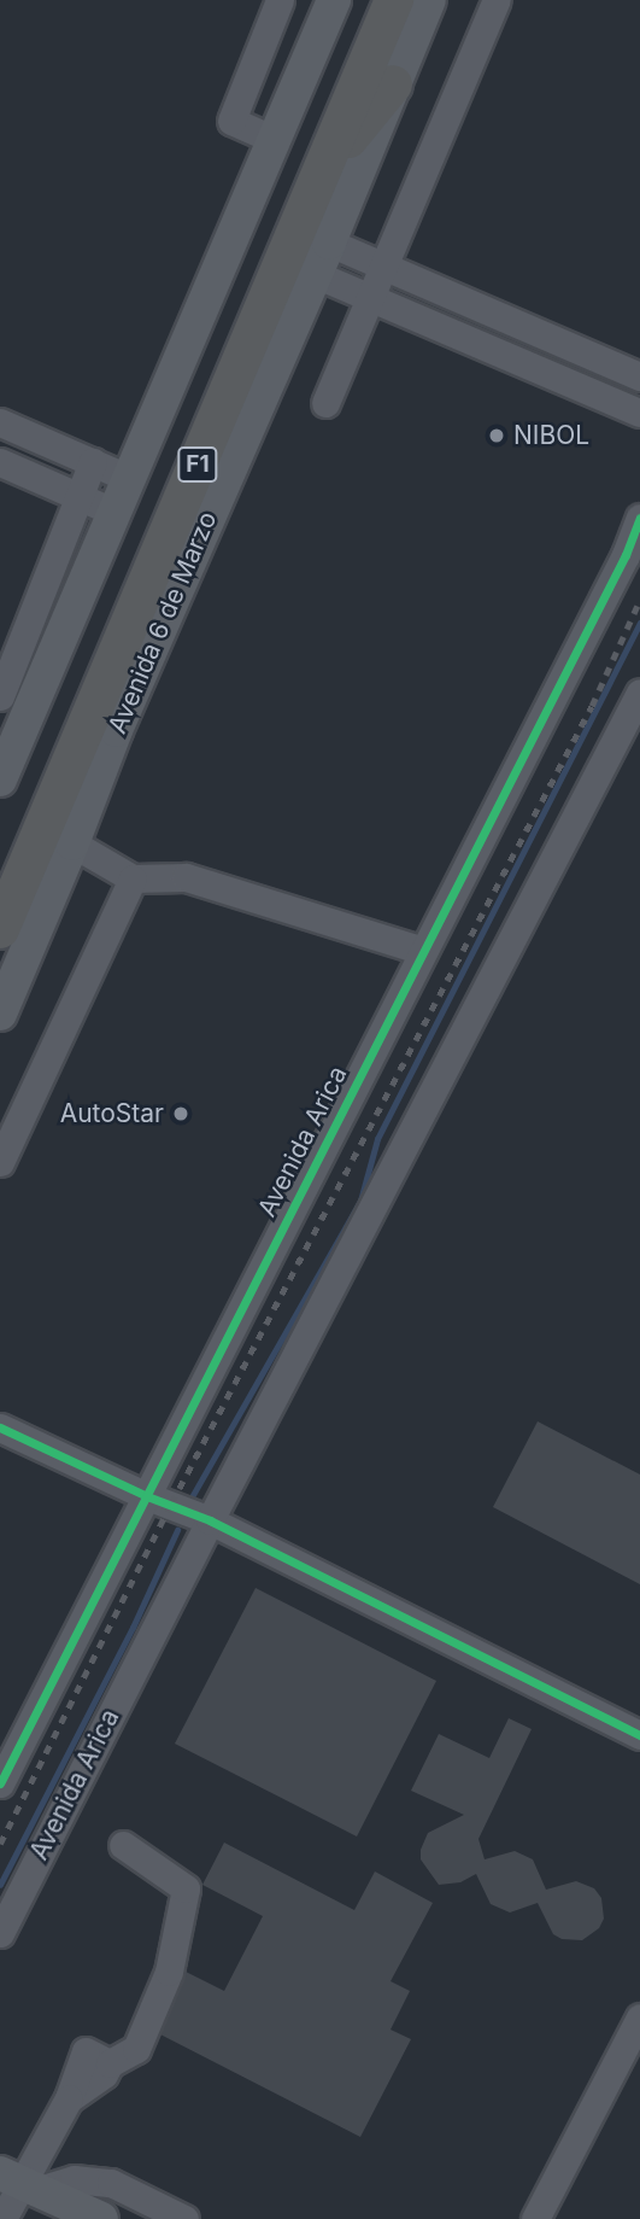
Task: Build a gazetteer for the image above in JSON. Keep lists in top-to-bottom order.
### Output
{
  "streets": {
    "highway": ["F1", "Avenida 6 de Marzo"],
    "street": ["Avenida Arica"]
  },
  "places": ["NIBOL", "AutoStar"]
}
